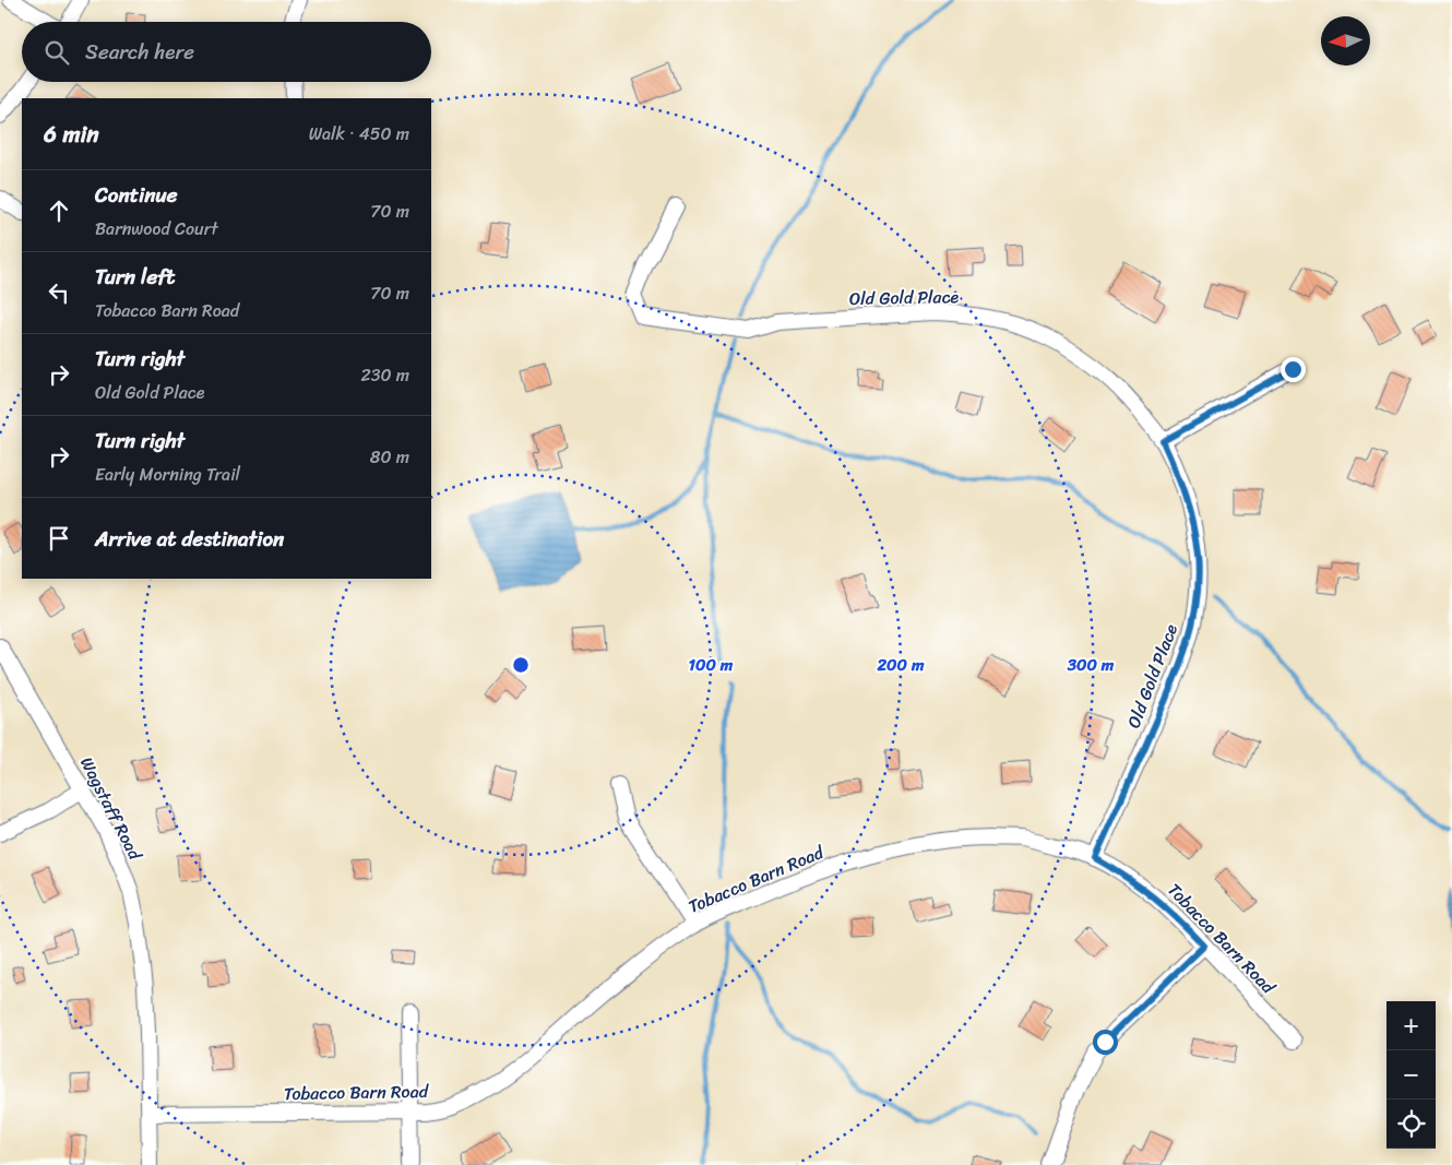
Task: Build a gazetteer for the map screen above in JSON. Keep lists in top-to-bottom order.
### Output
{
  "streets": {
    "street": ["Old Gold Place", "Wagstaff Road", "Tobacco Barn Road"]
  },
  "crossings": [
    ["Old Gold Place", "Tobacco Barn Road"],
    ["Wagstaff Road", "Tobacco Barn Road"]
  ],
  "north": "left",
  "page": {
    "search": "Search here",
    "heading": ["6 min", "Walk · 450 m"],
    "list": [
      ["Continue", "Barnwood Court", "70 m"],
      ["Turn left", "Tobacco Barn Road", "70 m"],
      ["Turn right", "Old Gold Place", "230 m"],
      ["Turn right", "Early Morning Trail", "80 m"],
      "Arrive at destination"
    ],
    "map_buttons": ["+", "−"]
  },
  "rings": ["100 m", "200 m", "300 m"]
}
